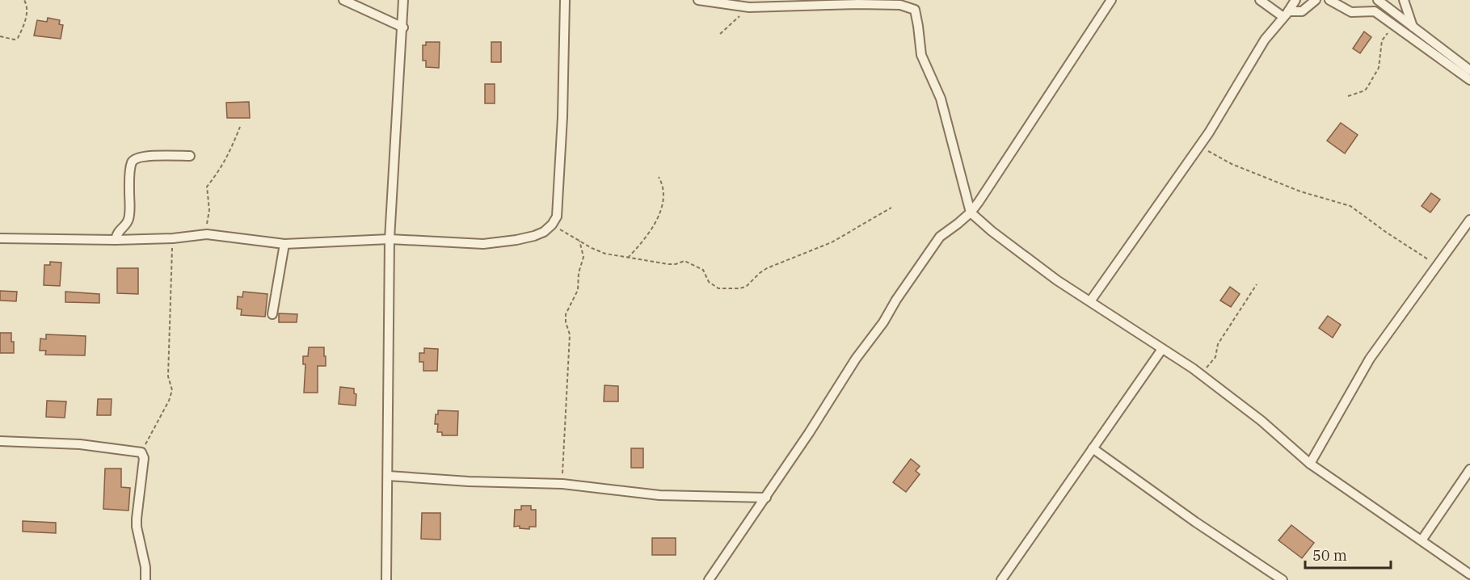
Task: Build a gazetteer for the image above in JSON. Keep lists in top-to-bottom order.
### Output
{
  "scale_bar": "50 m"
}
